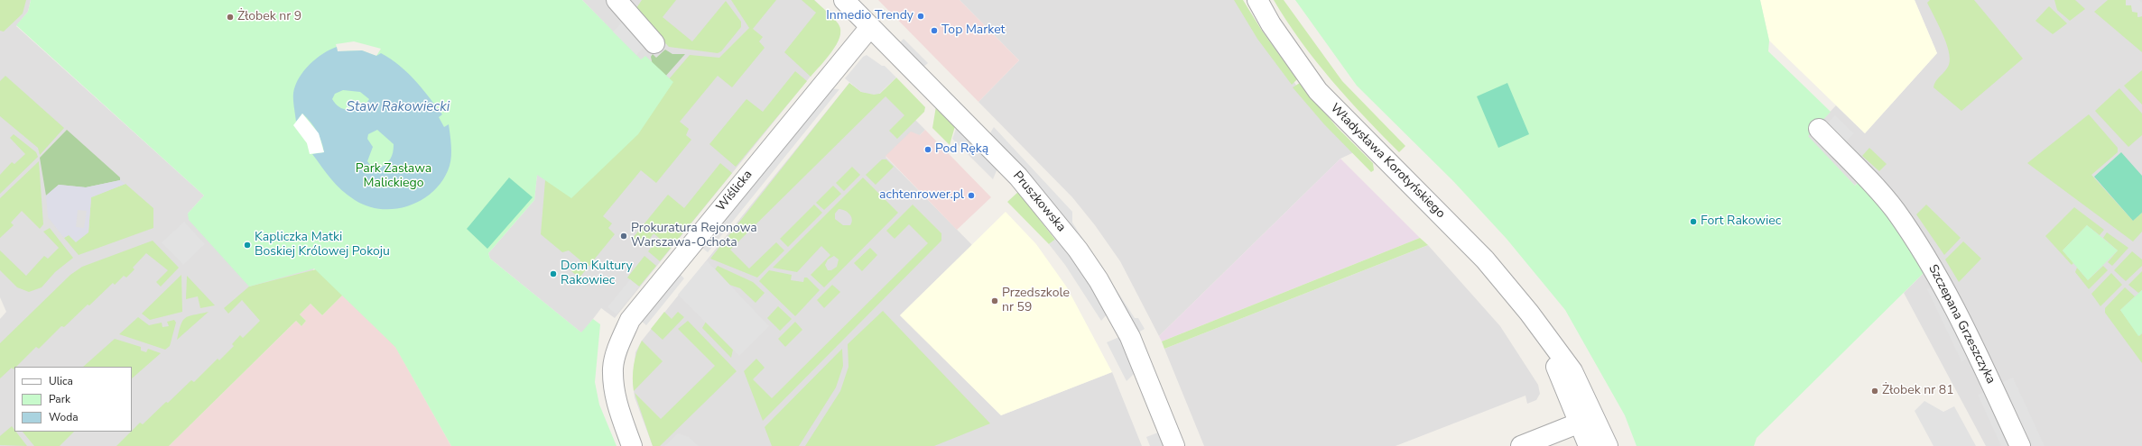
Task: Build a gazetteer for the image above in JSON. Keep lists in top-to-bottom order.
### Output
{
  "streets": {
    "street": [
      "Władysława Korotyńskiego",
      "Wiślicka",
      "Pruszkowska",
      "Szczepana Grzeszczyka"
    ]
  },
  "crossings": [
    ["Wiślicka", "Pruszkowska"]
  ],
  "water": ["Staw Rakowiecki"],
  "parks": ["Park Zasława Malickiego"],
  "places": [
    "Inmedio Trendy",
    "Żłobek nr 9",
    "Top Market",
    "Pod Ręką",
    "achtenrower.pl",
    "Fort Rakowiec",
    "Prokuratura Rejonowa Warszawa-Ochota",
    "Kapliczka Matki Boskiej Królowej Pokoju",
    "Dom Kultury Rakowiec",
    "Przedszkole nr 59",
    "Żłobek nr 81"
  ],
  "legend": ["Ulica", "Park", "Woda"]
}
